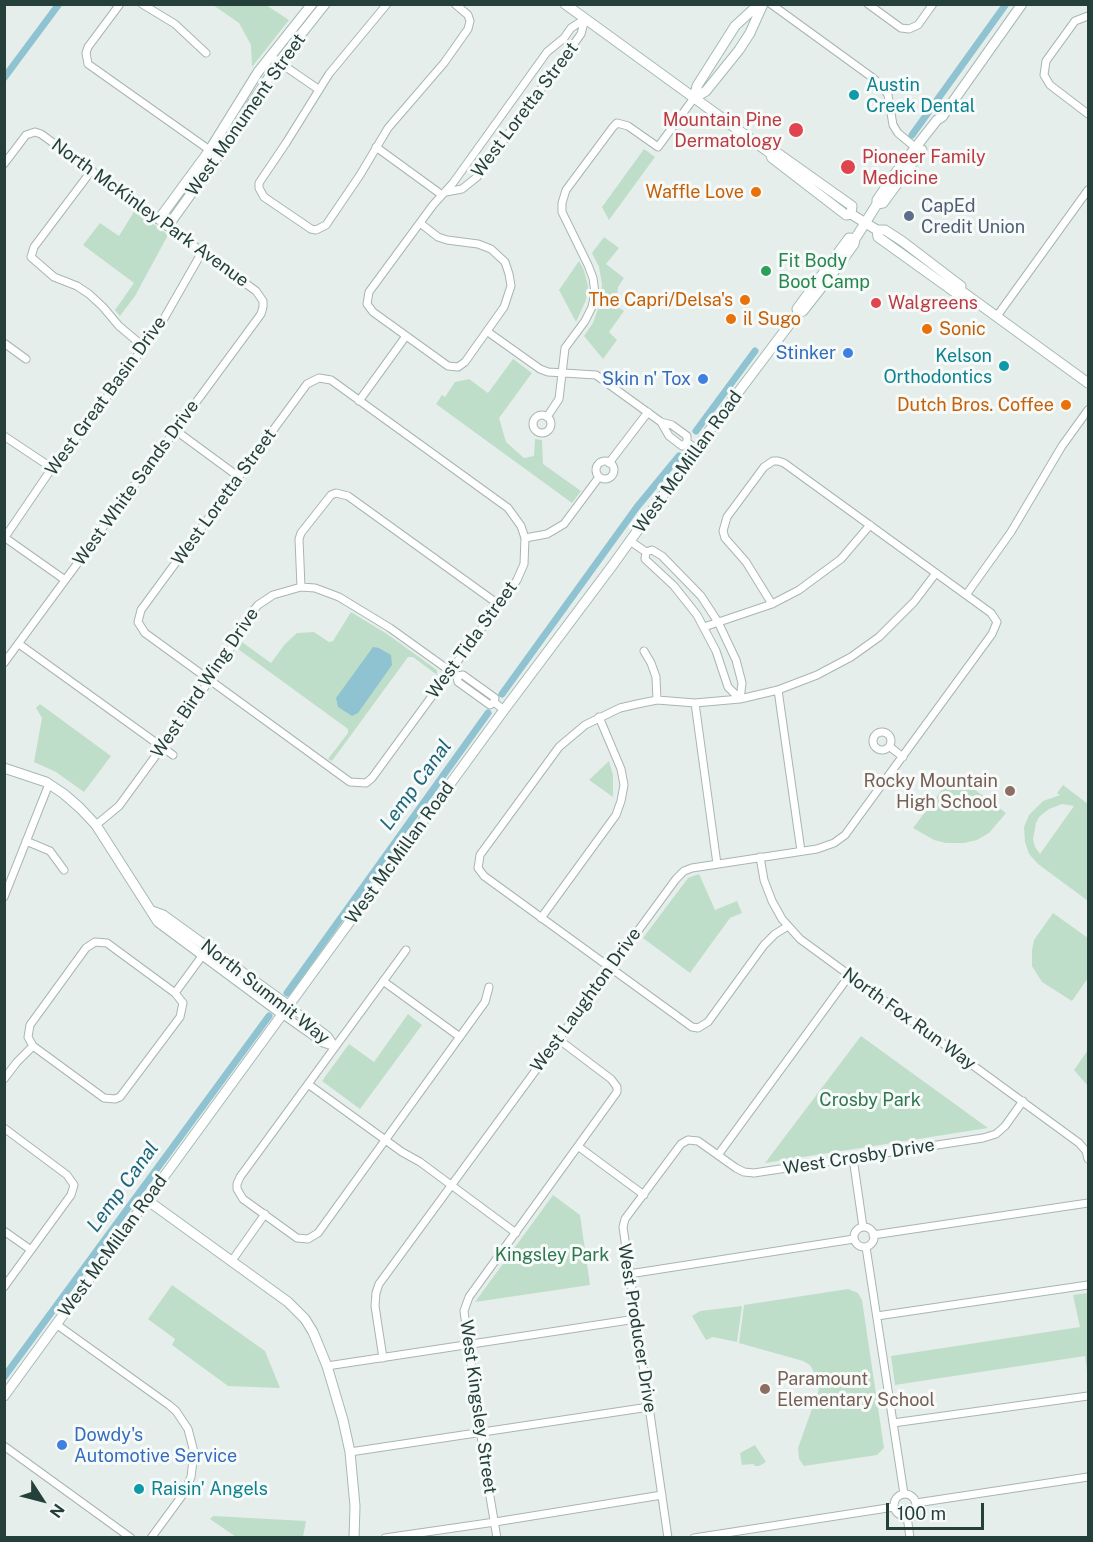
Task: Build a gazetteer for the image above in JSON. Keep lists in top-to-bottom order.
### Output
{
  "streets": {
    "main road": ["West Monument Street", "West McMillan Road", "North Summit Way"],
    "street": [
      "West Loretta Street",
      "North McKinley Park Avenue",
      "West Great Basin Drive",
      "West White Sands Drive",
      "West Tida Street",
      "West Bird Wing Drive",
      "West Laughton Drive",
      "North Fox Run Way",
      "West Crosby Drive",
      "West Producer Drive",
      "West Kingsley Street"
    ]
  },
  "crossings": [
    ["West Loretta Street", "West Tida Street"],
    ["West Loretta Street", "West Bird Wing Drive"],
    ["West Monument Street", "North McKinley Park Avenue"],
    ["North McKinley Park Avenue", "West Great Basin Drive"],
    ["North McKinley Park Avenue", "West White Sands Drive"],
    ["West McMillan Road", "North Summit Way"],
    ["West Tida Street", "West Bird Wing Drive"],
    ["West Bird Wing Drive", "North Summit Way"],
    ["West Laughton Drive", "North Fox Run Way"],
    ["West Laughton Drive", "West Kingsley Street"],
    ["North Fox Run Way", "West Crosby Drive"],
    ["West Crosby Drive", "West Producer Drive"]
  ],
  "water": ["Lemp Canal"],
  "parks": ["Crosby Park", "Kingsley Park"],
  "places": [
    "Austin Creek Dental",
    "Mountain Pine Dermatology",
    "Pioneer Family Medicine",
    "Waffle Love",
    "CapEd Credit Union",
    "Fit Body Boot Camp",
    "The Capri/Delsa's",
    "Walgreens",
    "il Sugo",
    "Sonic",
    "Stinker",
    "Kelson Orthodontics",
    "Skin n' Tox",
    "Dutch Bros. Coffee",
    "Rocky Mountain High School",
    "Paramount Elementary School",
    "Dowdy's Automotive Service",
    "Raisin' Angels"
  ],
  "scale_bar": "100 m",
  "north": "bottom right"
}
